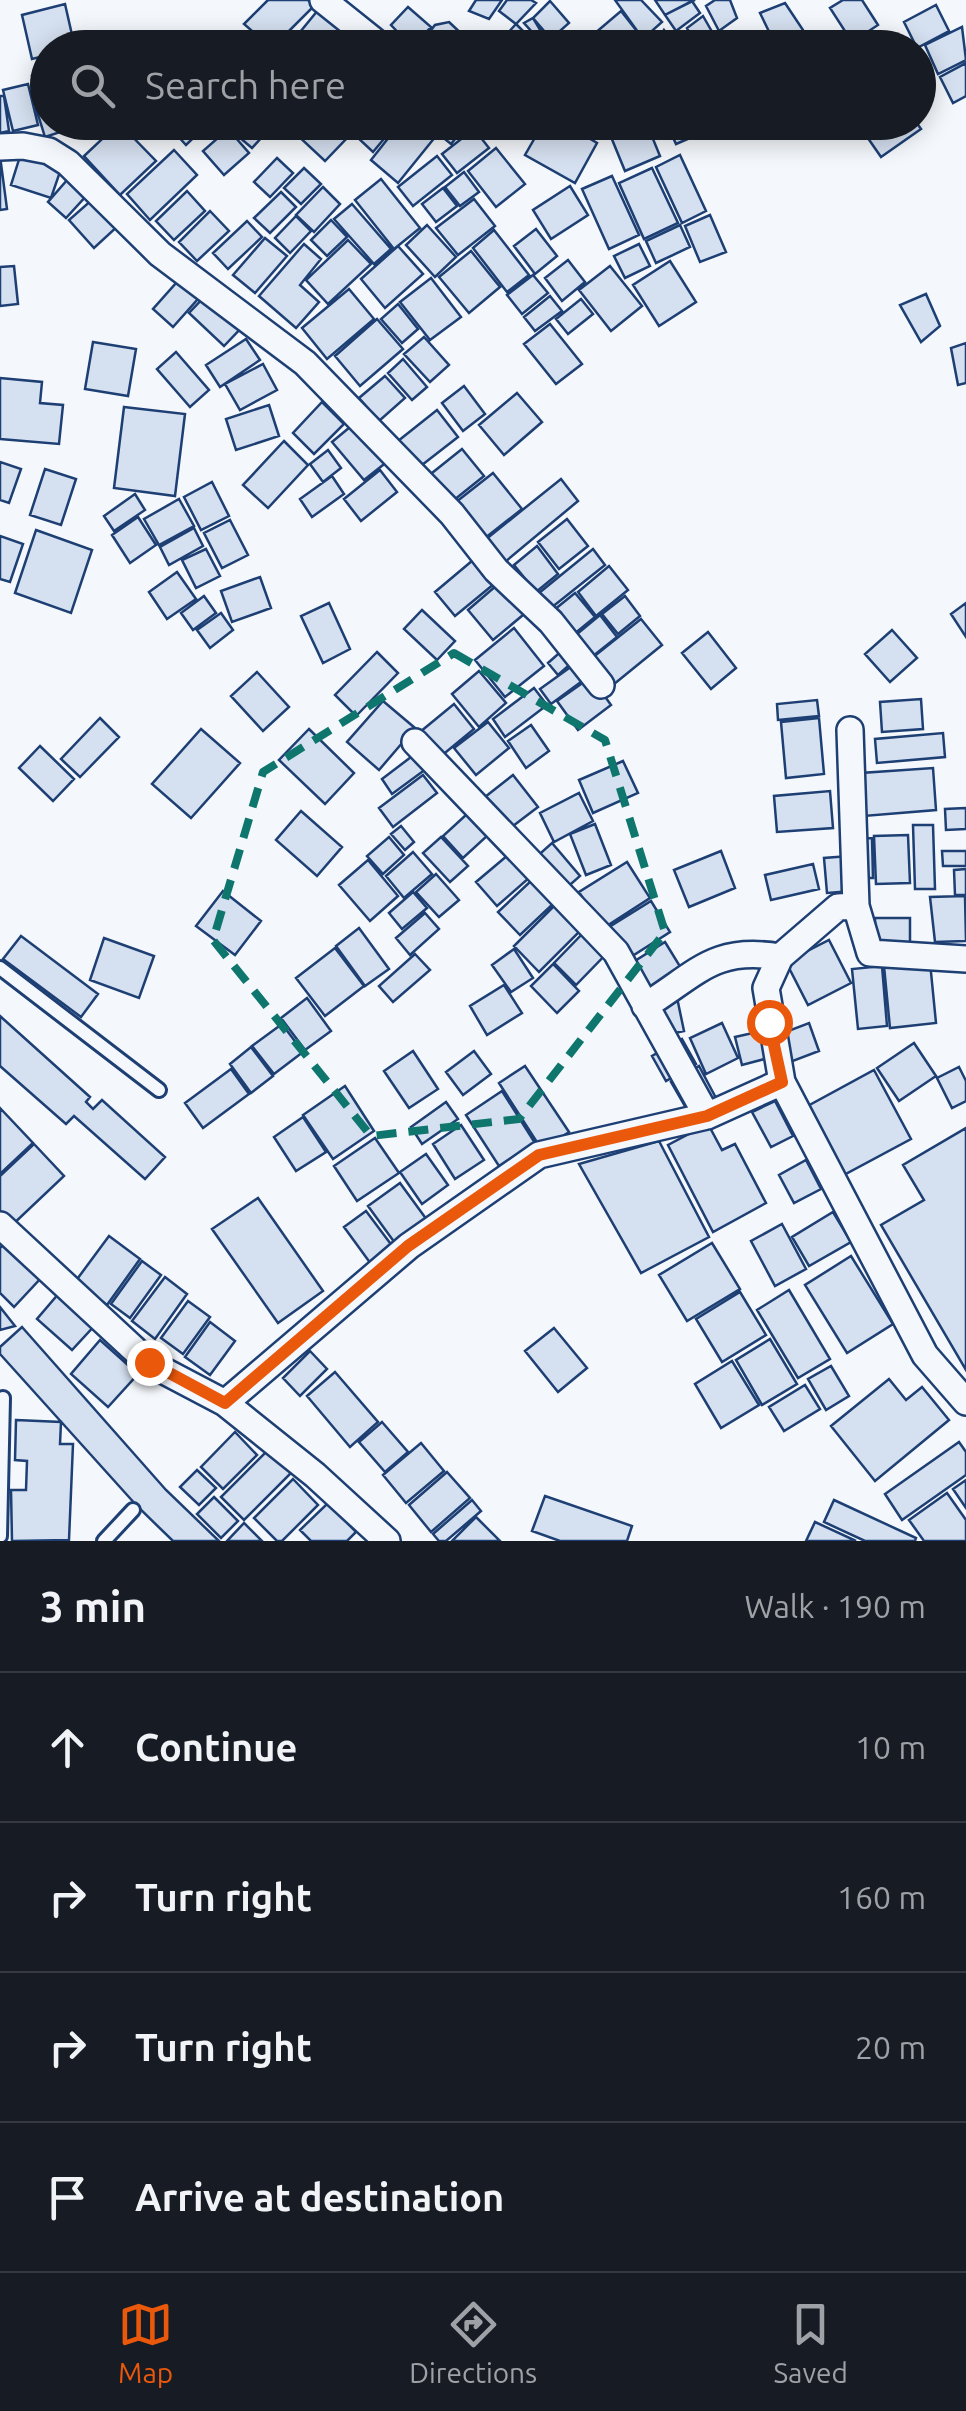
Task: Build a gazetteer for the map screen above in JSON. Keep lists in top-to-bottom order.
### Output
{
  "page": {
    "search": "Search here",
    "heading": ["3 min", "Walk · 190 m"],
    "list": [
      ["Continue", "10 m"],
      ["Turn right", "160 m"],
      ["Turn right", "20 m"],
      "Arrive at destination"
    ],
    "nav": ["Map", "Directions", "Saved"]
  }
}
